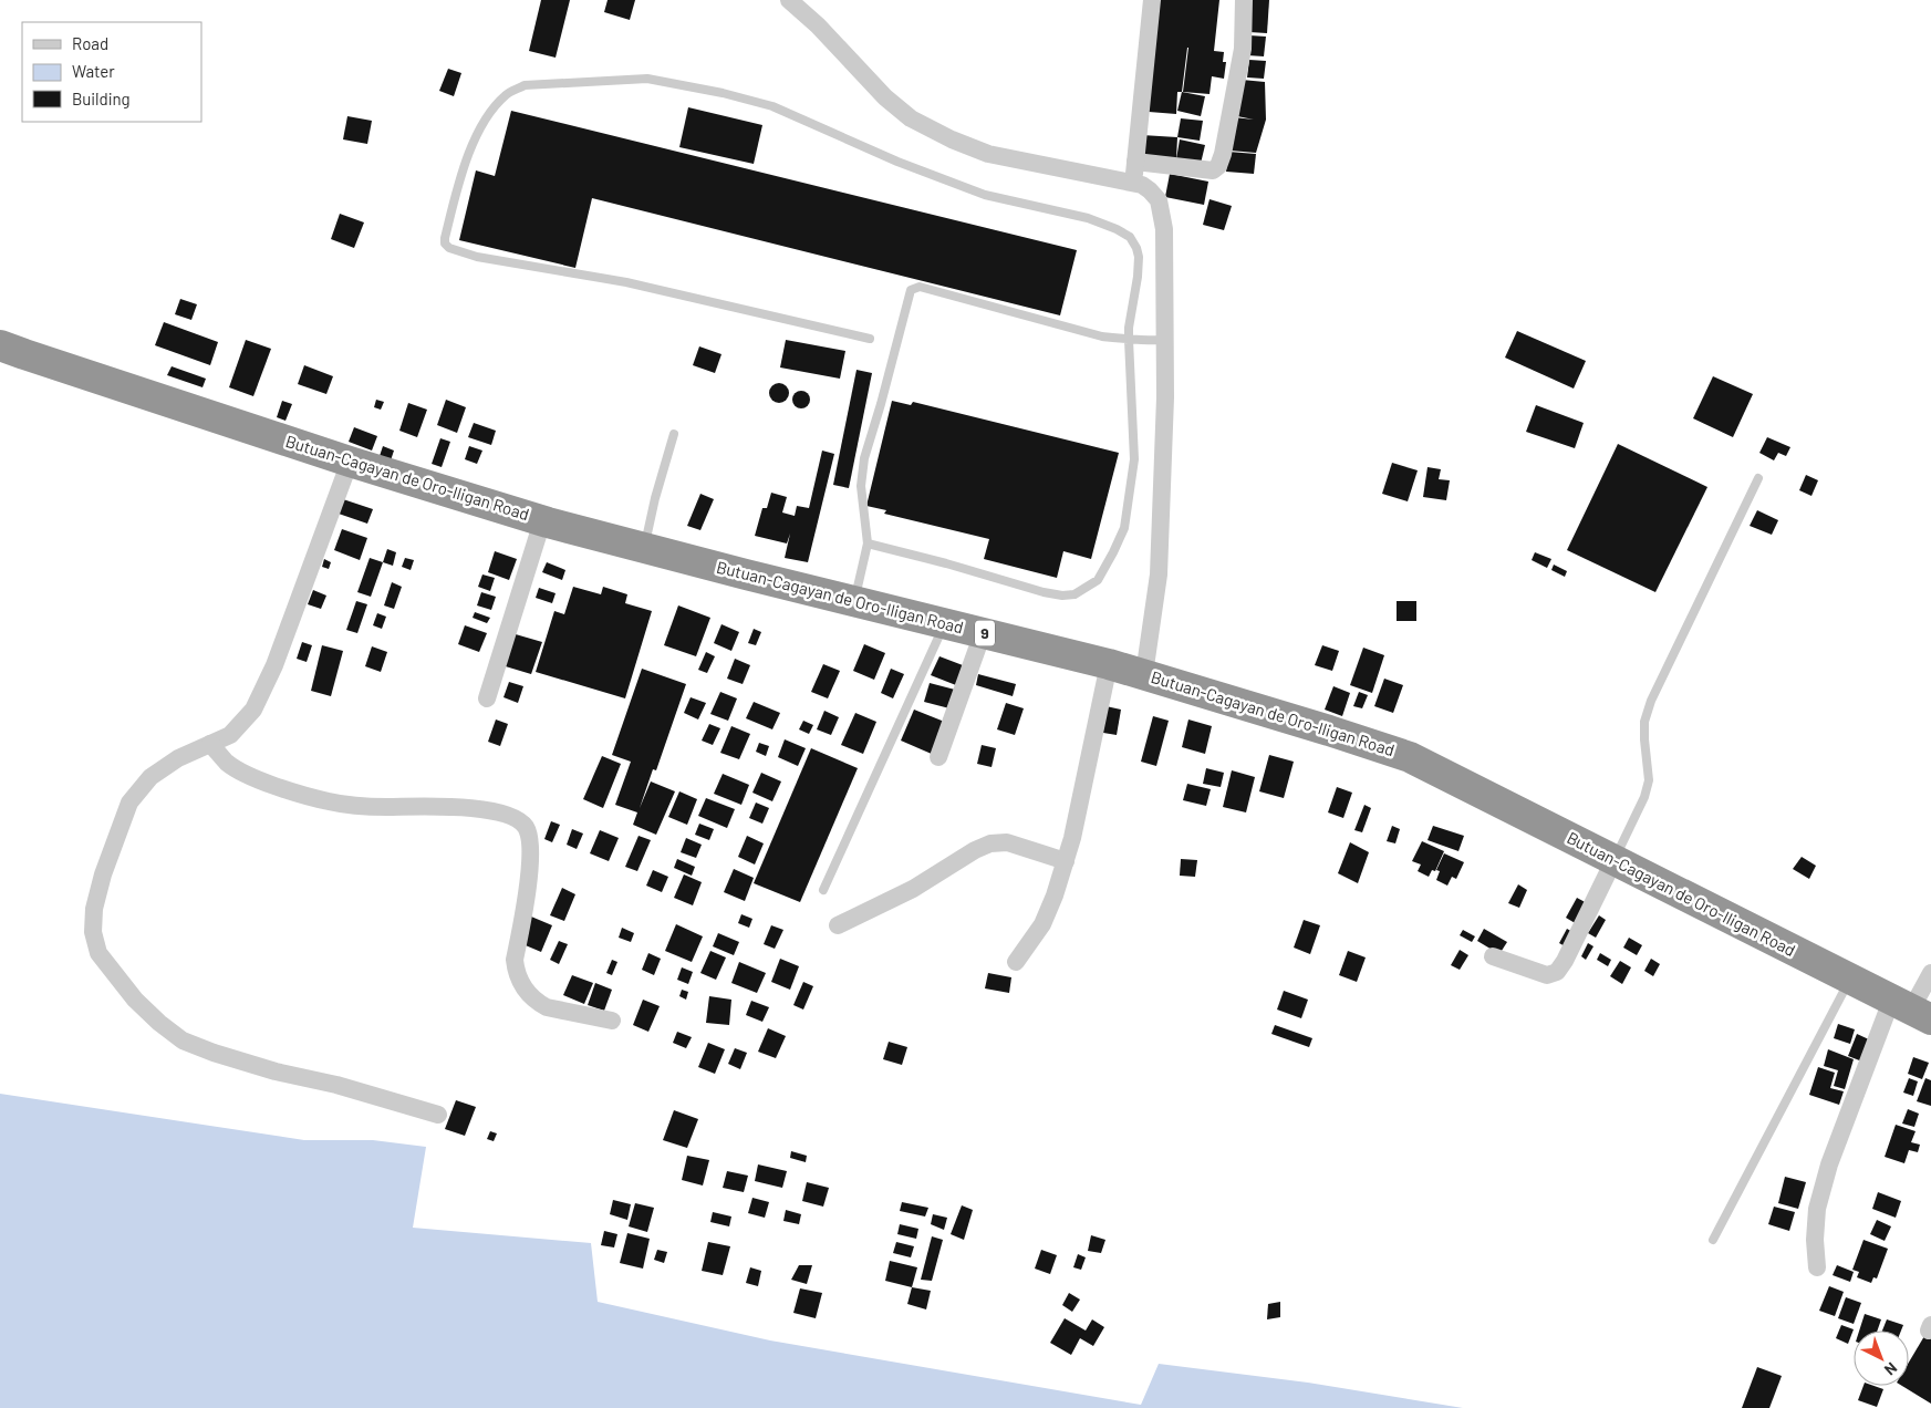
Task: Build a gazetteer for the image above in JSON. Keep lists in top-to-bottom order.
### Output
{
  "streets": {
    "highway": ["Butuan-Cagayan de Oro-Iligan Road", "9"]
  },
  "legend": ["Road", "Water", "Building"],
  "north": "bottom right"
}
